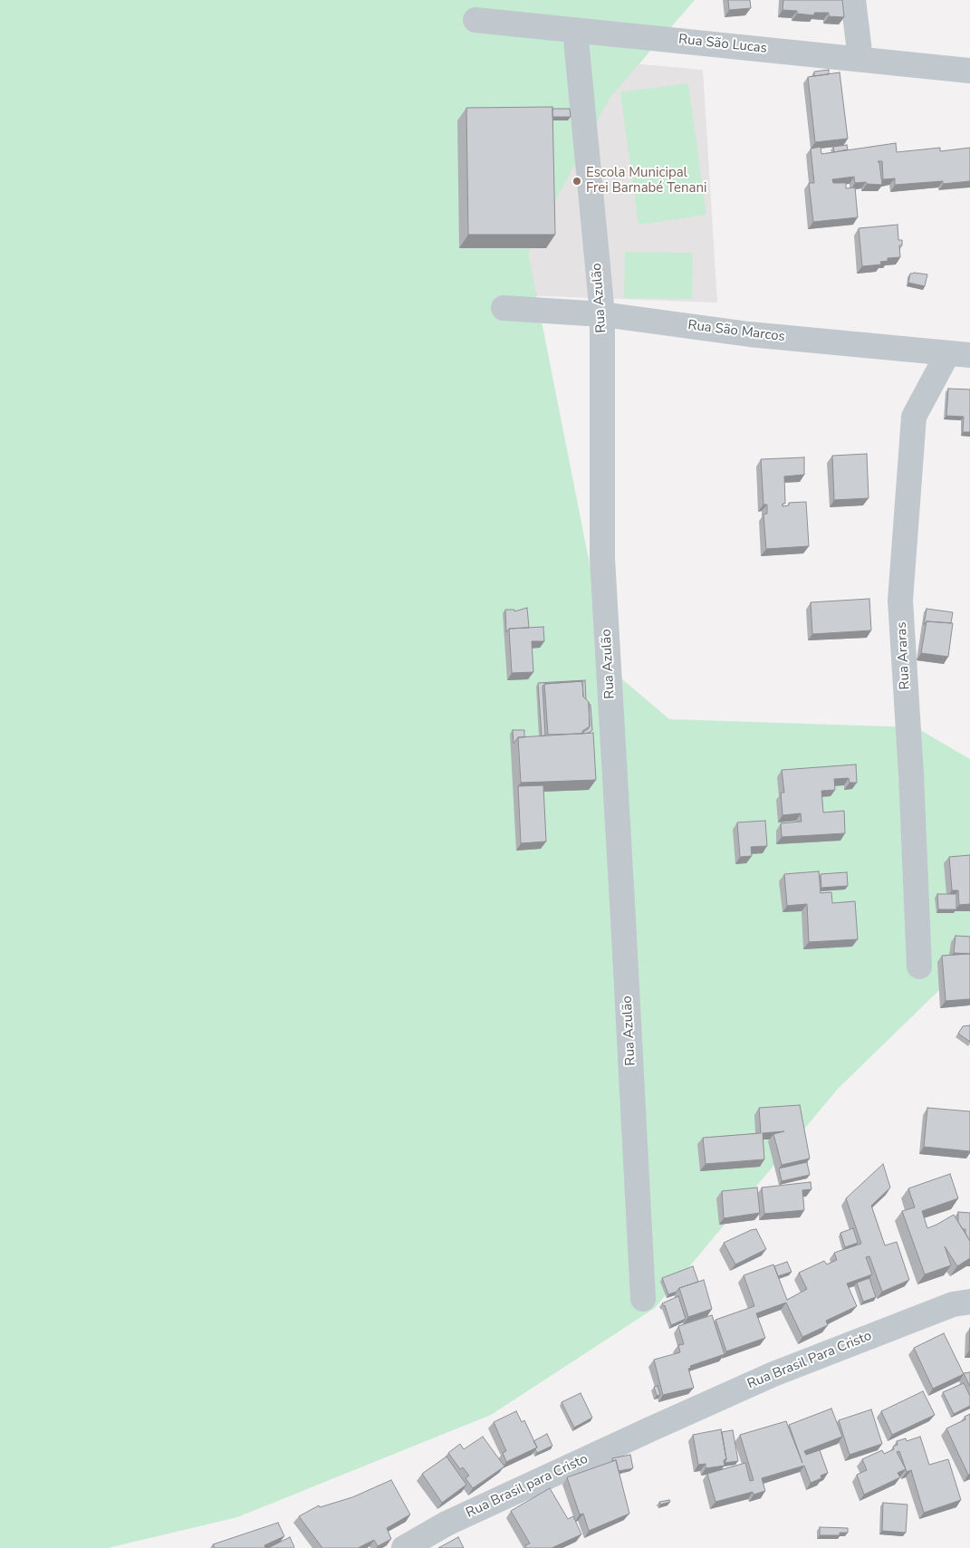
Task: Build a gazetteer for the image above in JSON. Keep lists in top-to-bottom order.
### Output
{
  "streets": {
    "street": [
      "Rua São Lucas",
      "Rua Azulão",
      "Rua São Marcos",
      "Rua Araras",
      "Rua Brasil Para Cristo",
      "Rua Brasil para Cristo"
    ]
  },
  "crossings": [
    ["Rua São Lucas", "Rua Azulão"],
    ["Rua Azulão", "Rua São Marcos"],
    ["Rua São Marcos", "Rua Araras"],
    ["Rua Brasil Para Cristo", "Rua Brasil para Cristo"]
  ],
  "places": ["Escola Municipal Frei Barnabé Tenani"]
}
